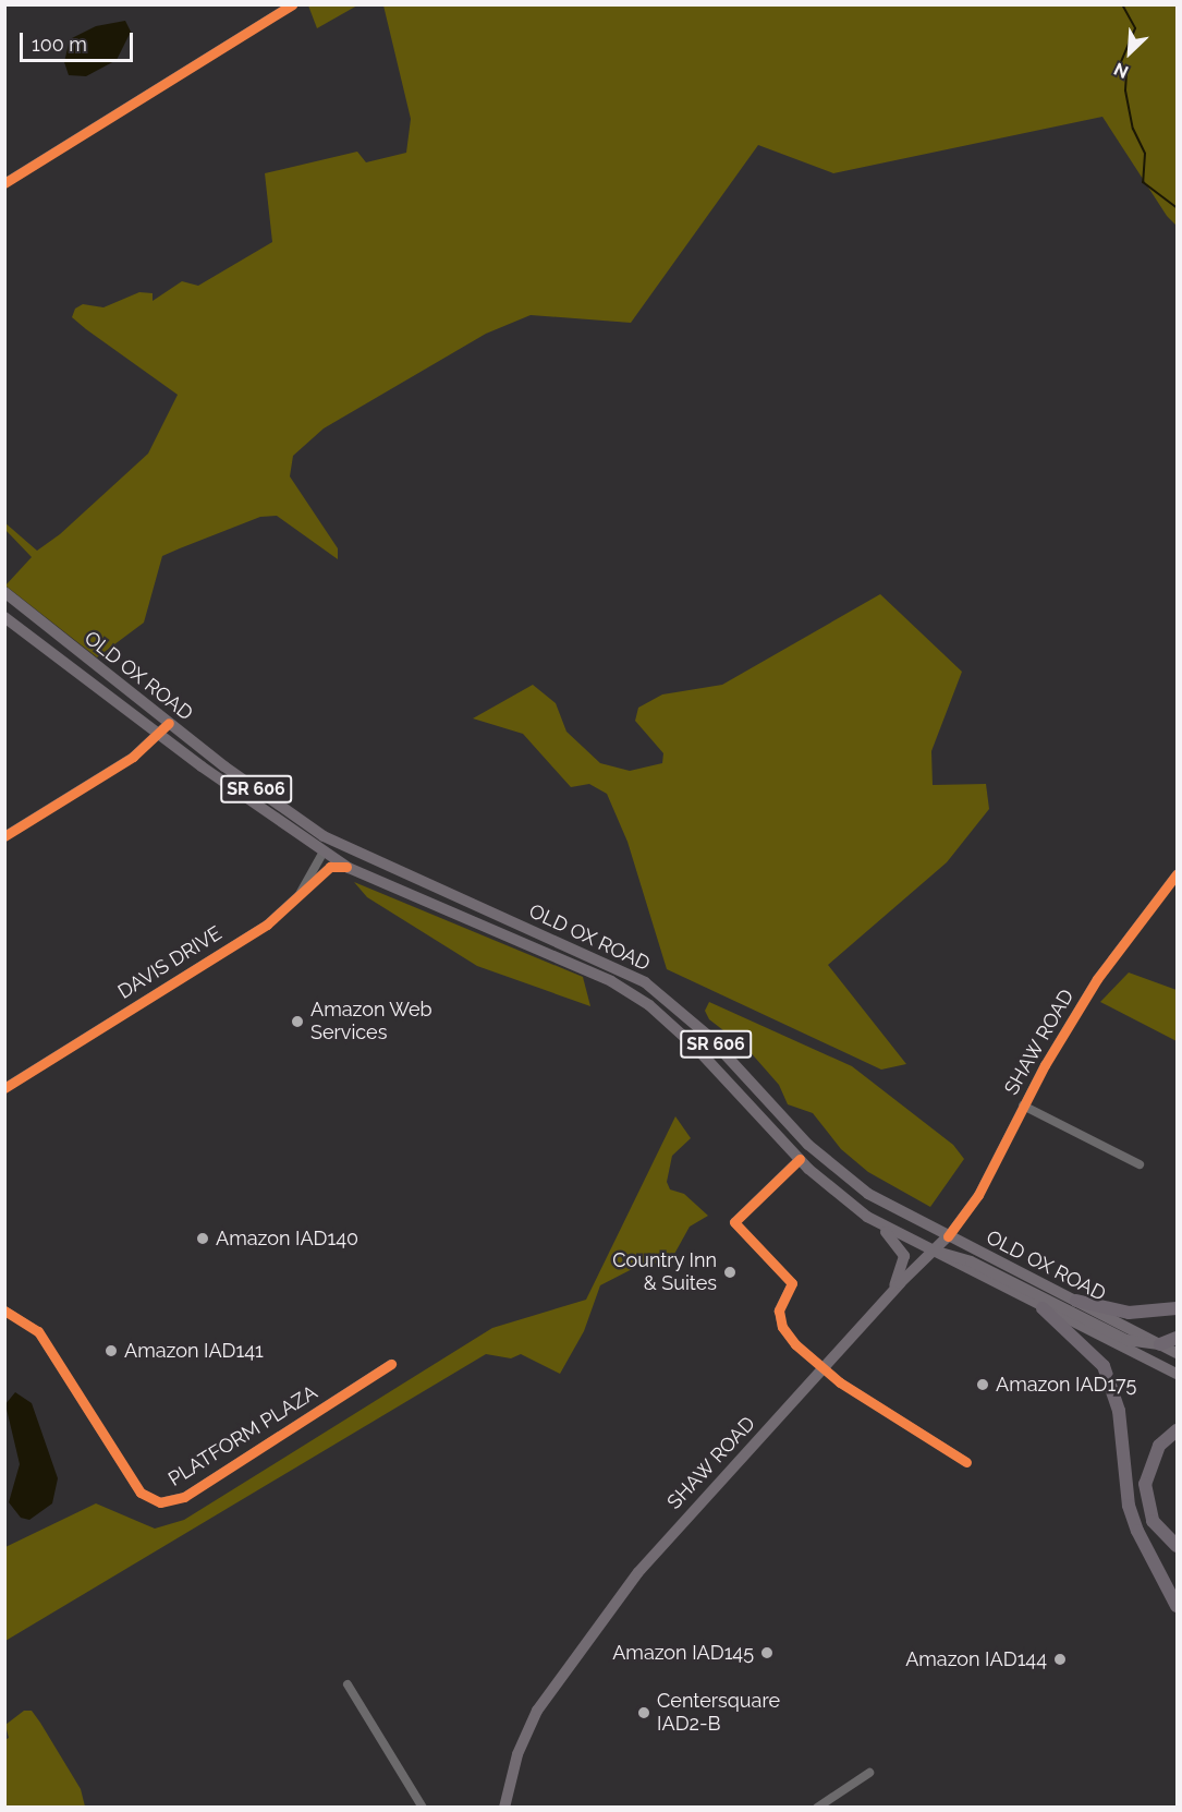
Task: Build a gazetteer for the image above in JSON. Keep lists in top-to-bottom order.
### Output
{
  "streets": {
    "main road": ["OLD OX ROAD", "SR 606", "SHAW ROAD"],
    "street": ["DAVIS DRIVE", "PLATFORM PLAZA"]
  },
  "crossings": [
    ["OLD OX ROAD", "DAVIS DRIVE"],
    ["OLD OX ROAD", "SHAW ROAD"]
  ],
  "places": [
    "Amazon Web Services",
    "Amazon IAD140",
    "Country Inn & Suites",
    "Amazon IAD141",
    "Amazon IAD175",
    "Amazon IAD145",
    "Amazon IAD144",
    "Centersquare IAD2-B"
  ],
  "scale_bar": "100 m",
  "north": "bottom left"
}
